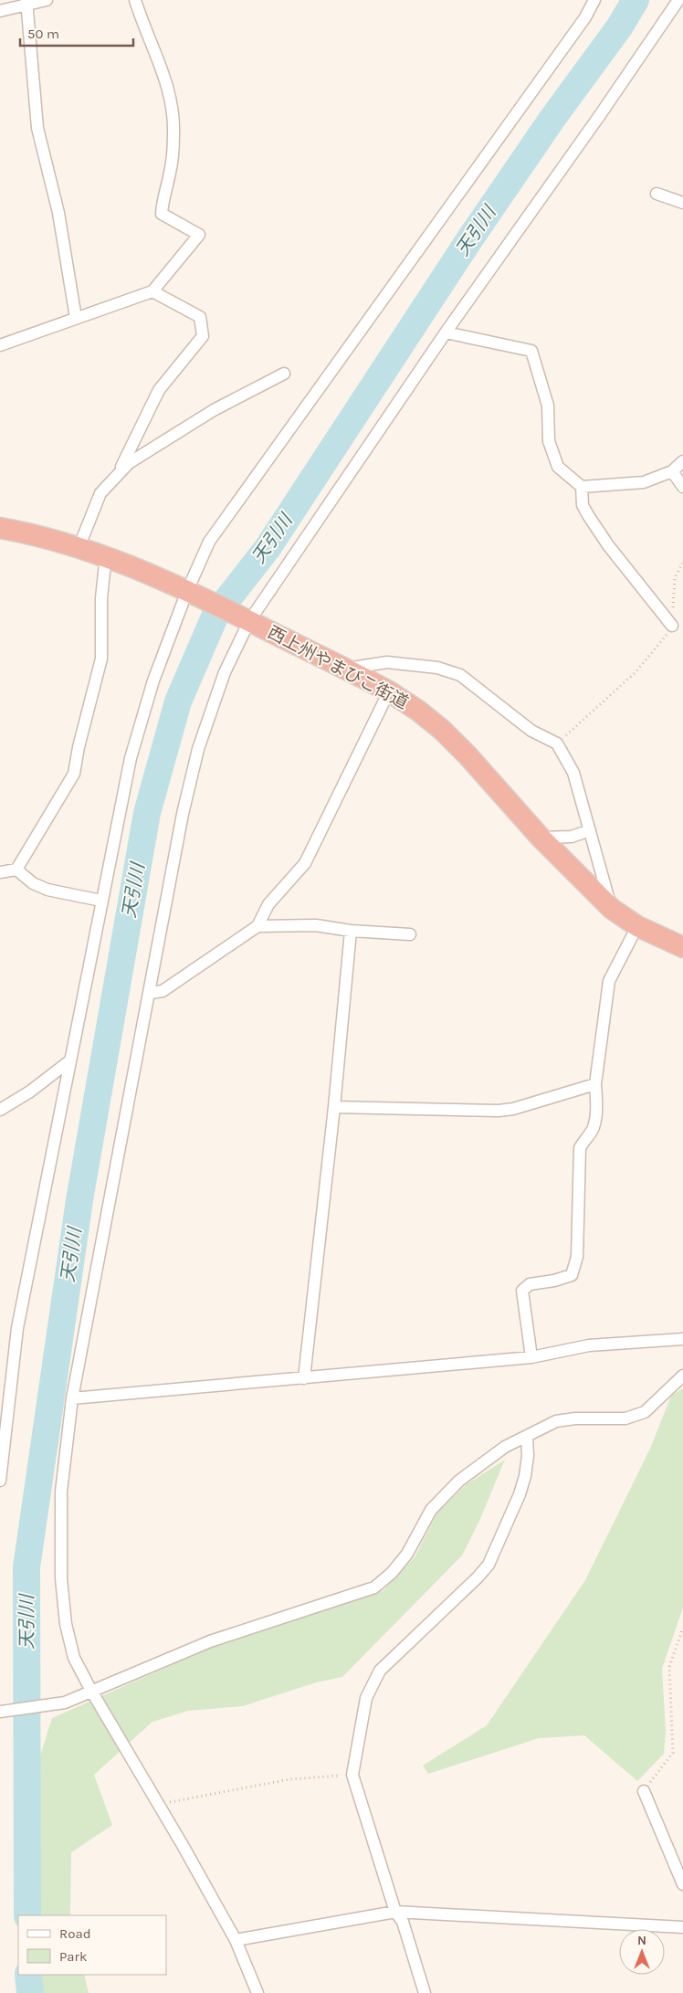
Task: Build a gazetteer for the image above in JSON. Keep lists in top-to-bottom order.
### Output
{
  "streets": {
    "highway": ["西上州やまびこ街道"]
  },
  "water": ["天引川"],
  "legend": ["Road", "Park"],
  "scale_bar": "50 m",
  "north": "top"
}
